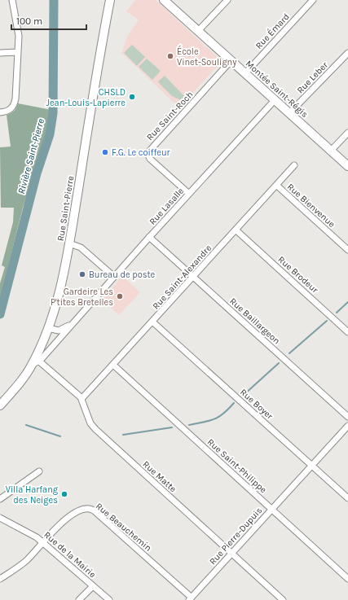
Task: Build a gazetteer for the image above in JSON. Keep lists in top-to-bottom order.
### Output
{
  "streets": {
    "main road": ["Montée Saint-Régis", "Rue Saint-Pierre"],
    "street": [
      "Rue Émard",
      "Rue Leber",
      "Rue Saint-Roch",
      "Rue Bienvenue",
      "Rue Lasalle",
      "Rue Brodeur",
      "Rue Saint-Alexandre",
      "Rue Baillargeon",
      "Rue Boyer",
      "Rue Saint-Philippe",
      "Rue Matte",
      "Rue Beauchemin",
      "Rue Pierre-Dupuis",
      "Rue de la Mairie"
    ]
  },
  "crossings": [
    ["Rue Émard", "Montée Saint-Régis"],
    ["Rue Leber", "Montée Saint-Régis"],
    ["Montée Saint-Régis", "Rue Saint-Roch"],
    ["Montée Saint-Régis", "Rue Lasalle"],
    ["Rue Saint-Roch", "Rue Lasalle"],
    ["Rue Bienvenue", "Rue Saint-Alexandre"],
    ["Rue Lasalle", "Rue Saint-Pierre"],
    ["Rue Lasalle", "Rue Baillargeon"],
    ["Rue Lasalle", "Rue Matte"],
    ["Rue Saint-Pierre", "Rue Matte"],
    ["Rue Brodeur", "Rue Saint-Alexandre"],
    ["Rue Saint-Alexandre", "Rue Baillargeon"],
    ["Rue Saint-Alexandre", "Rue Boyer"],
    ["Rue Saint-Alexandre", "Rue Saint-Philippe"],
    ["Rue Saint-Alexandre", "Rue Matte"],
    ["Rue Boyer", "Rue Pierre-Dupuis"],
    ["Rue Saint-Philippe", "Rue Pierre-Dupuis"],
    ["Rue Matte", "Rue Pierre-Dupuis"],
    ["Rue Beauchemin", "Rue Pierre-Dupuis"],
    ["Rue Beauchemin", "Rue de la Mairie"]
  ],
  "water": ["Rivière Saint-Pierre"],
  "places": [
    "École Vinet-Souligny",
    "CHSLD Jean-Louis-Lapierre",
    "F.G. Le coiffeur",
    "Bureau de poste",
    "Gardeire Les P'tites Bretelles",
    "Villa Harfang des Neiges"
  ],
  "scale_bar": "100 m"
}
